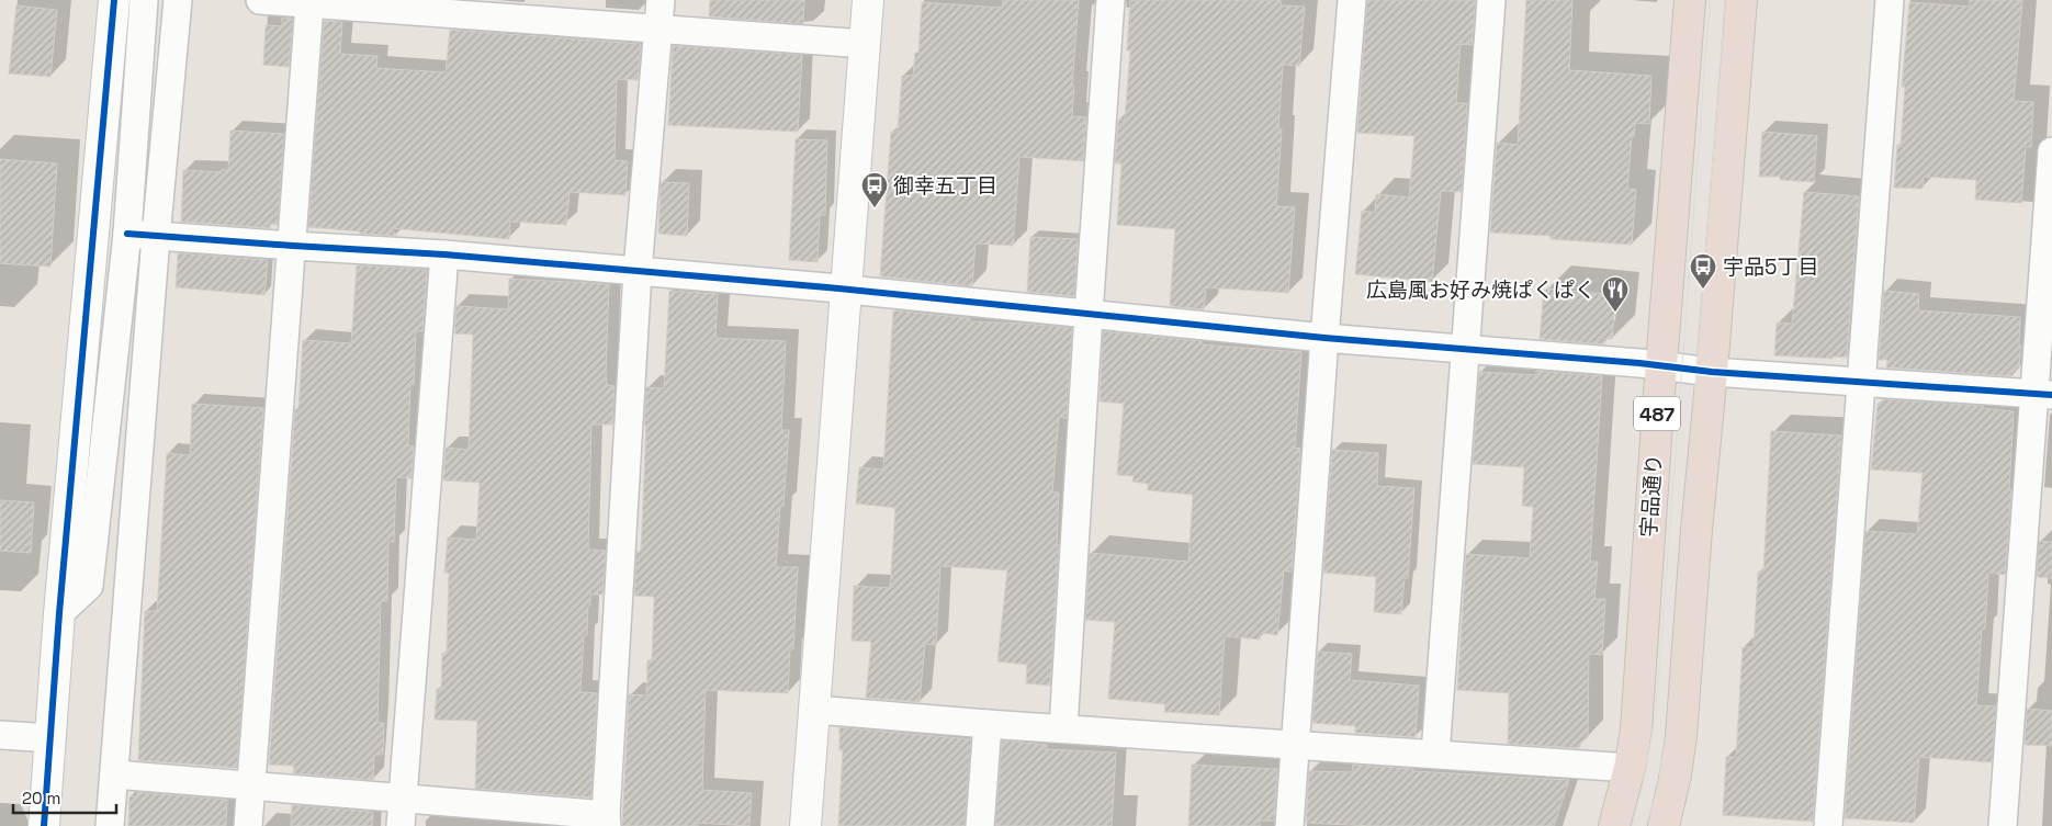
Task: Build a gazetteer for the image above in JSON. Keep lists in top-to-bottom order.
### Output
{
  "streets": {
    "highway": ["487", "宇品通り"]
  },
  "places": {
    "bus stop": ["御幸五丁目", "宇品5丁目"],
    "restaurant": ["広島風お好み焼ぱくぱく"]
  },
  "scale_bar": "20 m"
}
